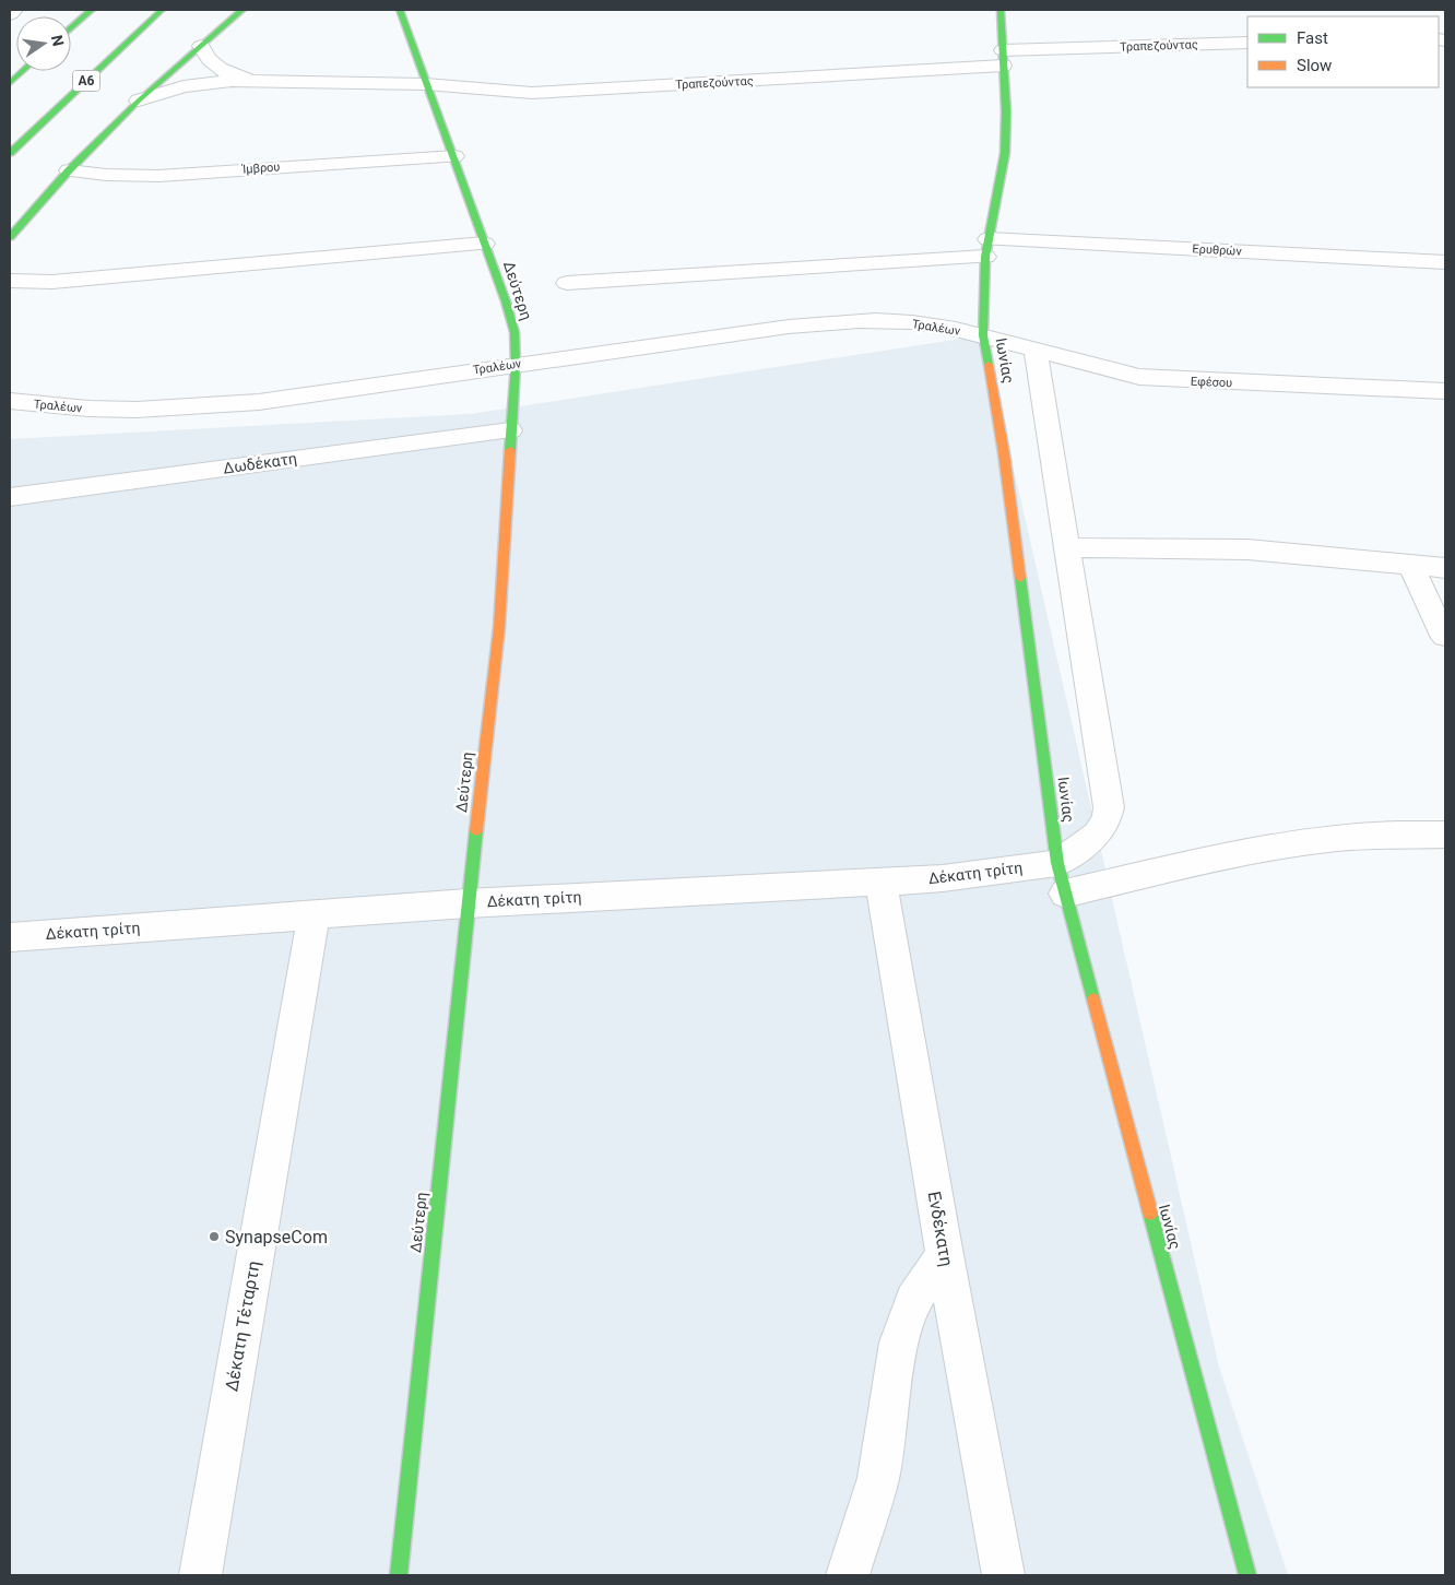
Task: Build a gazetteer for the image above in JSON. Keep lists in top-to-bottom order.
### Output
{
  "streets": {
    "main road": ["Α6", "Δεύτερη", "Ιωνίας"],
    "street": [
      "Τραπεζούντας",
      "Ίμβρου",
      "Ερυθρών",
      "Τραλέων",
      "Εφέσου",
      "Δωδέκατη",
      "Δέκατη τρίτη",
      "Ενδέκατη",
      "Δέκατη Τέταρτη"
    ]
  },
  "crossings": [
    ["Τραπεζούντας", "Δεύτερη"],
    ["Τραπεζούντας", "Ιωνίας"],
    ["Ίμβρου", "Δεύτερη"],
    ["Ερυθρών", "Ιωνίας"],
    ["Δεύτερη", "Τραλέων"],
    ["Δεύτερη", "Δωδέκατη"],
    ["Δεύτερη", "Δέκατη τρίτη"],
    ["Τραλέων", "Ιωνίας"],
    ["Τραλέων", "Εφέσου"],
    ["Ιωνίας", "Εφέσου"],
    ["Ιωνίας", "Δέκατη τρίτη"],
    ["Δέκατη τρίτη", "Ενδέκατη"],
    ["Δέκατη τρίτη", "Δέκατη Τέταρτη"]
  ],
  "places": ["SynapseCom"],
  "legend": ["Fast", "Slow"],
  "north": "right"
}
